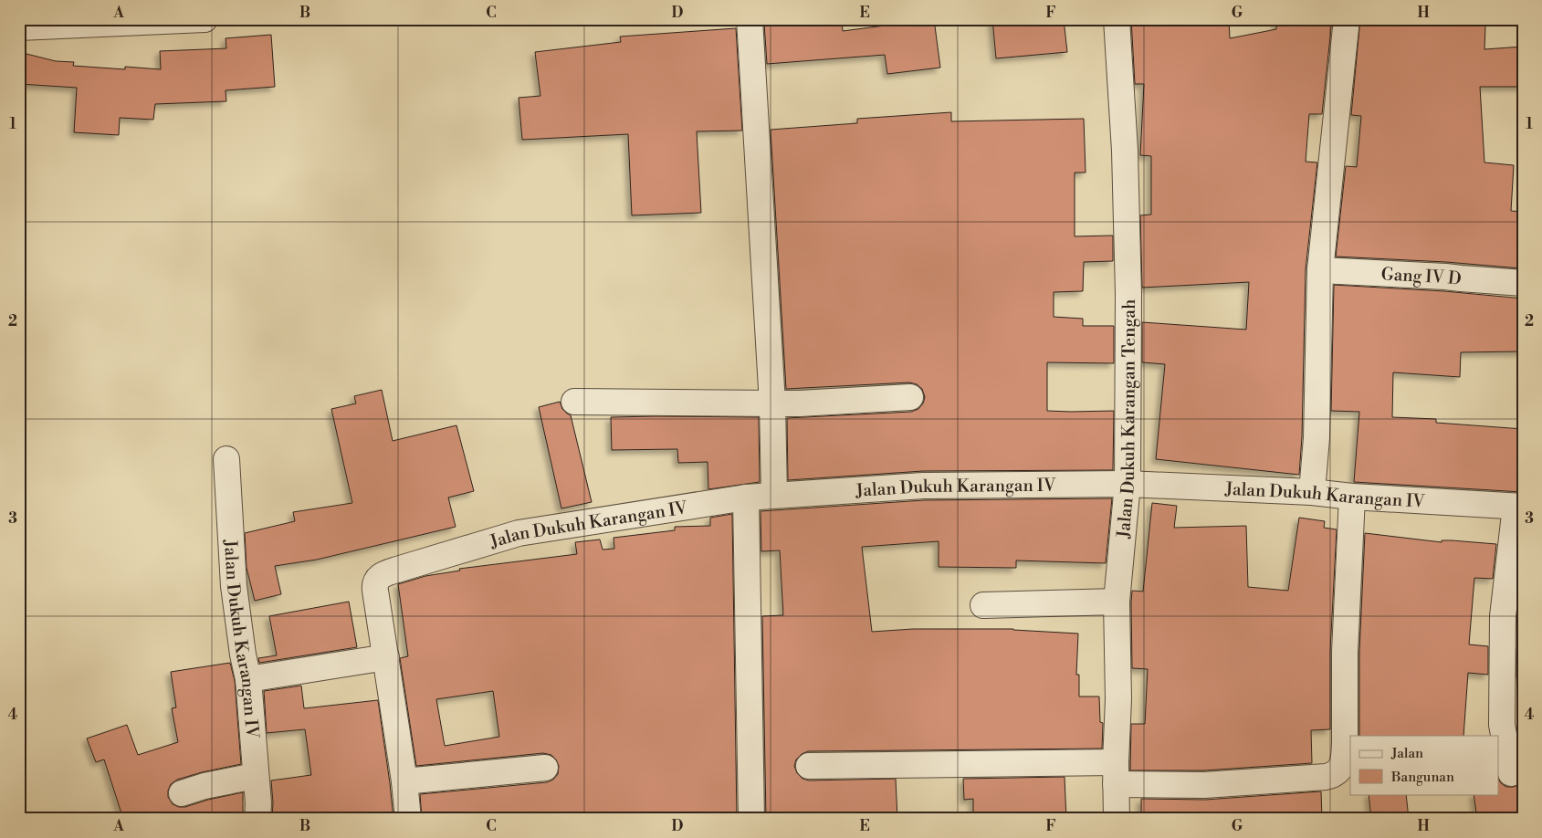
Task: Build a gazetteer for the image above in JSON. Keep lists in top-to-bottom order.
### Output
{
  "streets": {
    "street": ["Gang IV D", "Jalan Dukuh Karangan Tengah", "Jalan Dukuh Karangan IV"]
  },
  "crossings": [
    ["Jalan Dukuh Karangan Tengah", "Jalan Dukuh Karangan IV"]
  ],
  "legend": ["Jalan", "Bangunan"],
  "grid": {
    "columns": [
      "A",
      "B",
      "C",
      "D",
      "E",
      "F",
      "G",
      "H"
    ],
    "rows": [
      "1",
      "2",
      "3",
      "4"
    ]
  }
}
